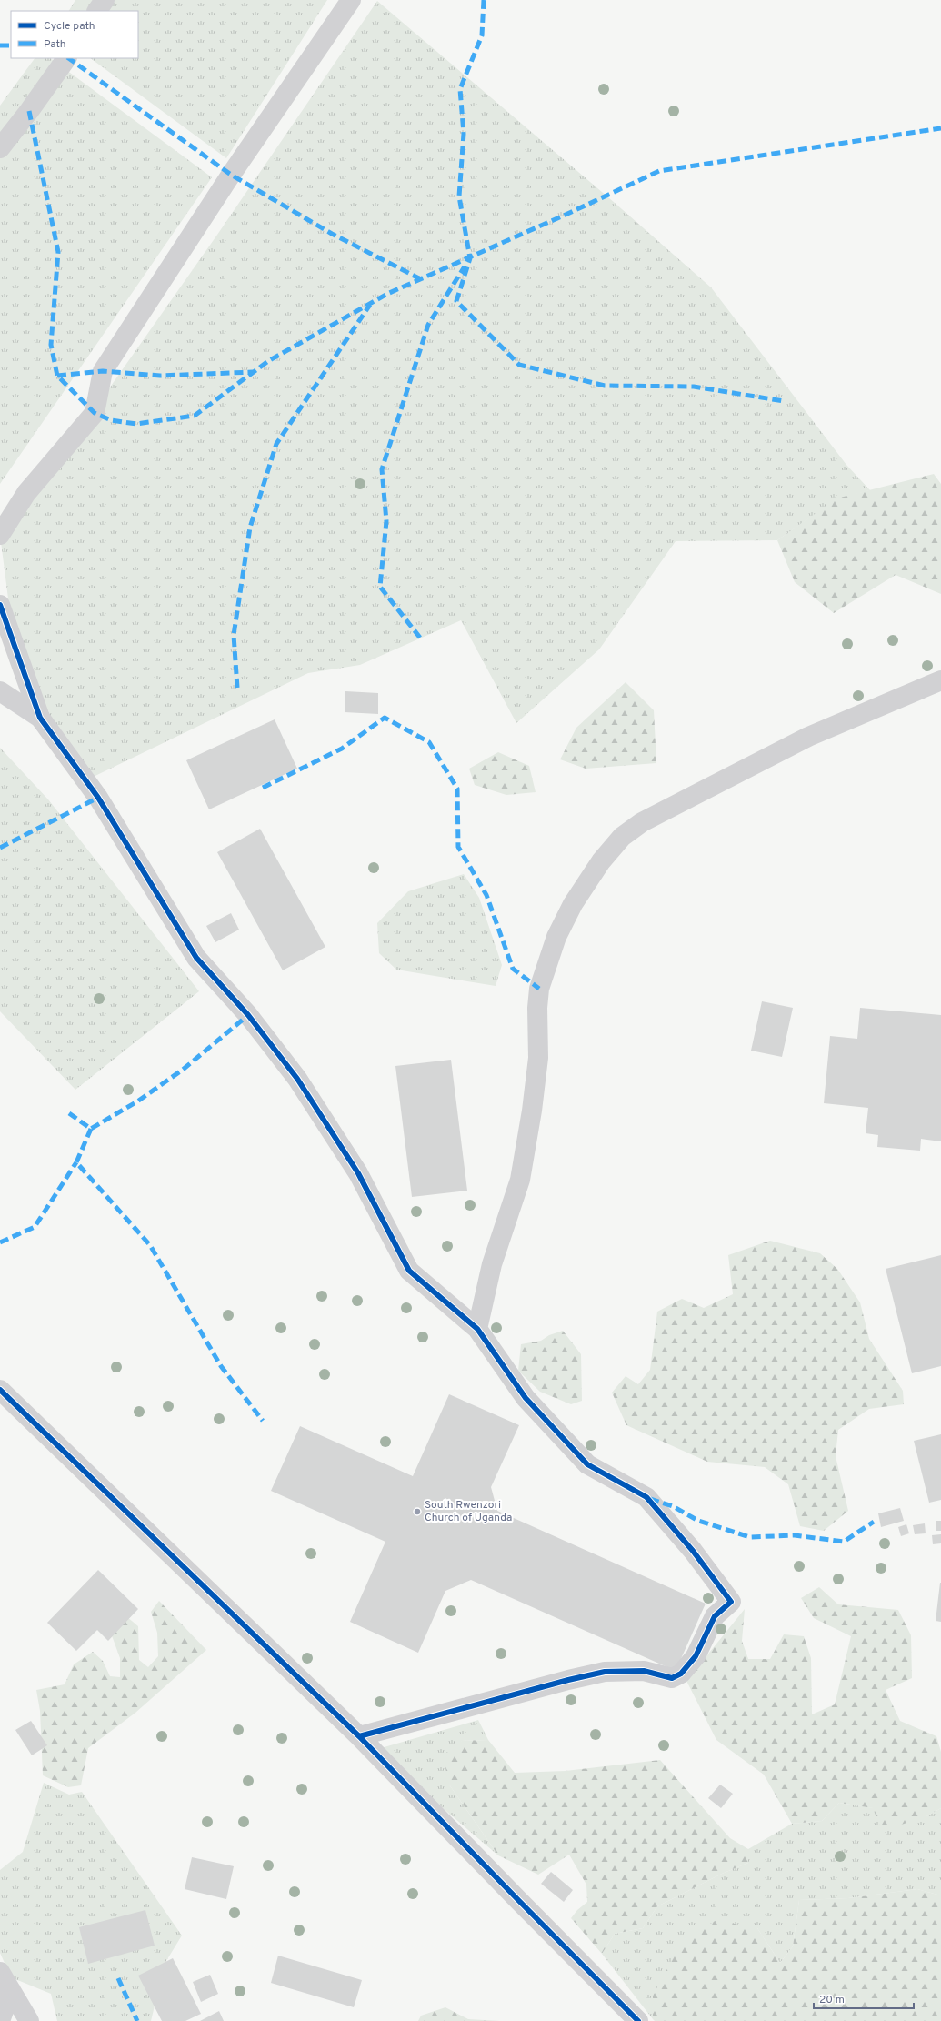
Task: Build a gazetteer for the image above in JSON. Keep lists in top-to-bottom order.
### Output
{
  "places": ["South Rwenzori Church of Uganda"],
  "legend": ["Cycle path", "Path"],
  "scale_bar": "20 m"
}
